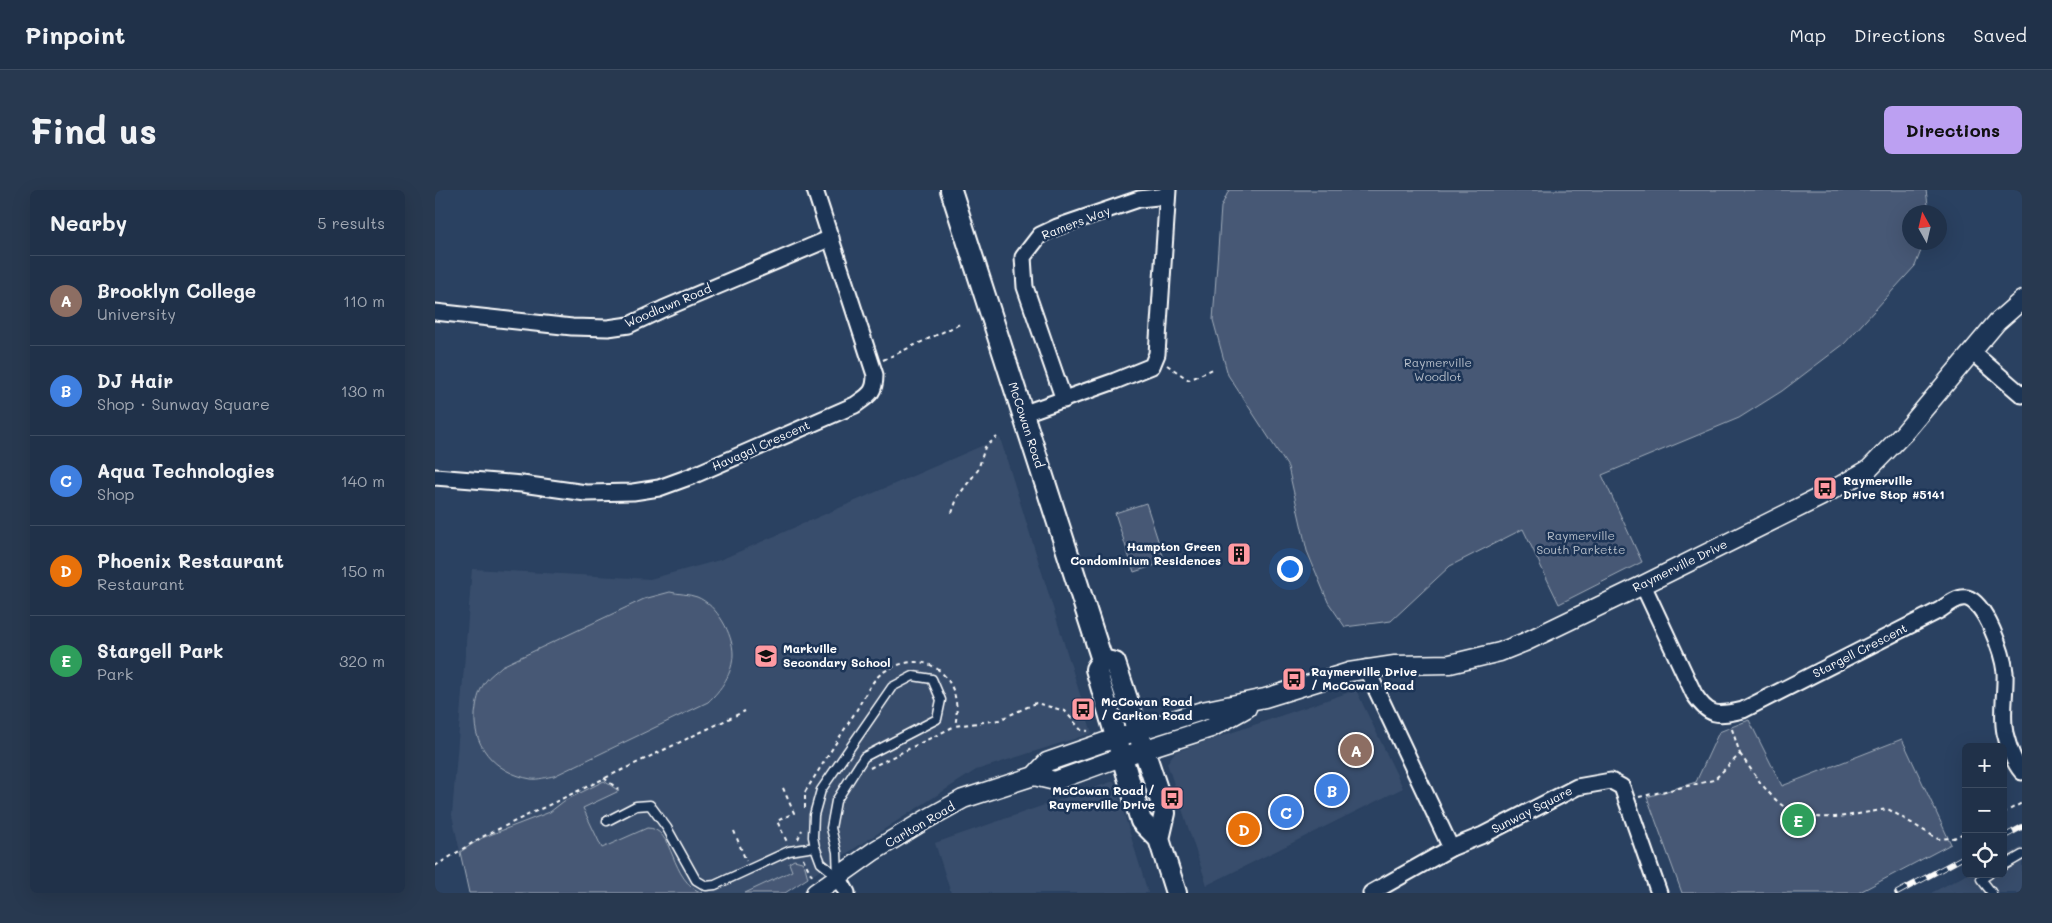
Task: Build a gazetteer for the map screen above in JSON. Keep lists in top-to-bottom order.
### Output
{
  "streets": {
    "main road": ["McCowan Road"],
    "street": [
      "Ramers Way",
      "Woodlawn Road",
      "Havagal Crescent",
      "Raymerville Drive",
      "Stargell Crescent",
      "Sunway Square",
      "Carlton Road"
    ]
  },
  "crossings": [
    ["Woodlawn Road", "Havagal Crescent"],
    ["McCowan Road", "Raymerville Drive"],
    ["McCowan Road", "Carlton Road"],
    ["Raymerville Drive", "Carlton Road"]
  ],
  "parks": ["Raymerville Woodlot", "Raymerville South Parkette"],
  "places": {
    "bus stop": [
      "Raymerville Drive Stop #5141",
      "Raymerville Drive / McCowan Road",
      "McCowan Road / Carlton Road",
      "McCowan Road / Raymerville Drive"
    ],
    "building": ["Hampton Green Condominium Residences"],
    "school or university": ["Markville Secondary School"]
  },
  "north": "top",
  "page": {
    "header": "Pinpoint",
    "nav": ["Map", "Directions", "Saved"],
    "buttons": "Directions",
    "title": "Find us",
    "heading": ["Nearby", "5 results"],
    "list": [
      {
        "mark": "A",
        "name": "Brooklyn College",
        "note": "University",
        "value": "110 m"
      },
      {
        "mark": "B",
        "name": "DJ Hair",
        "note": "Shop · Sunway Square",
        "value": "130 m"
      },
      {
        "mark": "C",
        "name": "Aqua Technologies",
        "note": "Shop",
        "value": "140 m"
      },
      {
        "mark": "D",
        "name": "Phoenix Restaurant",
        "note": "Restaurant",
        "value": "150 m"
      },
      {
        "mark": "E",
        "name": "Stargell Park",
        "note": "Park",
        "value": "320 m"
      }
    ],
    "pins": [
      "A",
      "B",
      "C",
      "E",
      "D"
    ],
    "map_buttons": ["+", "−"]
  }
}
